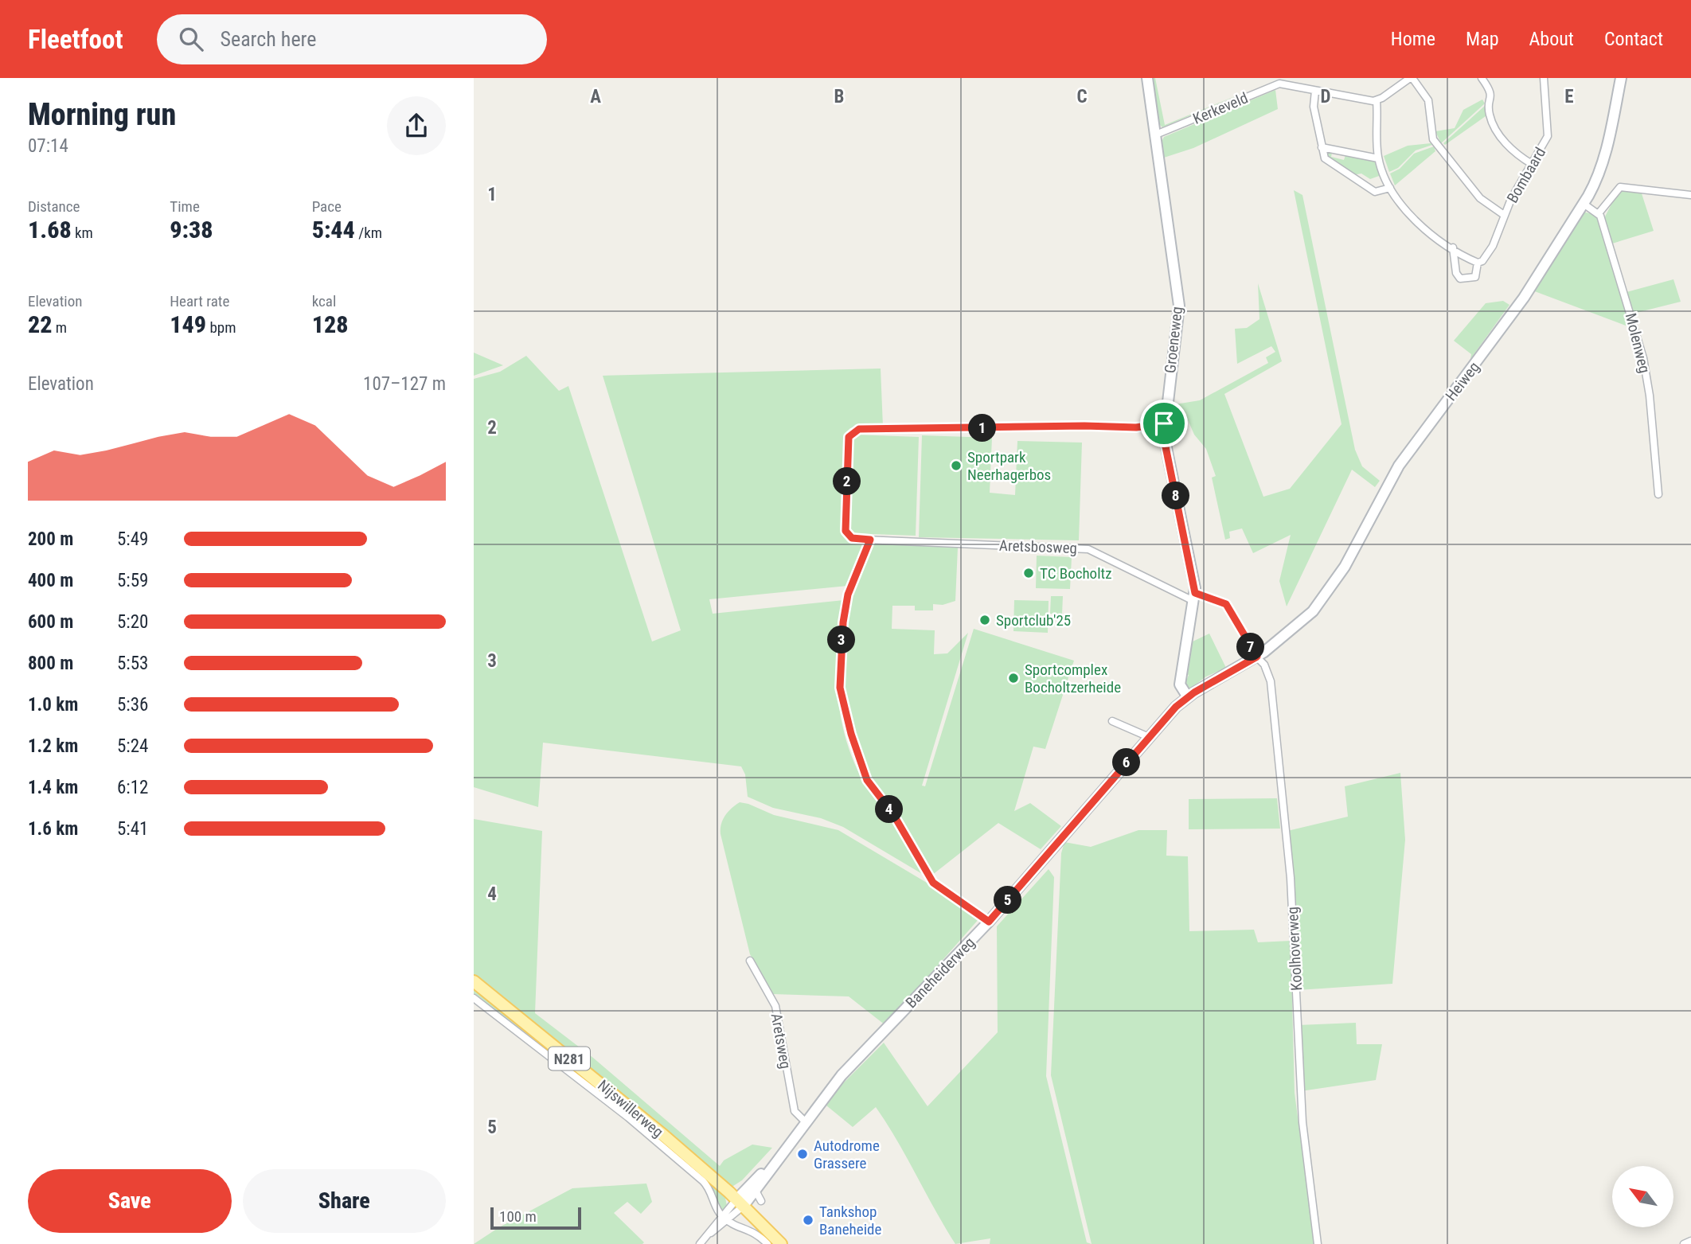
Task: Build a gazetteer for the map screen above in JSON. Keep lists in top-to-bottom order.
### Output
{
  "streets": {
    "main road": ["N281", "Nijswillerweg"],
    "street": [
      "Kerkeveld",
      "Bombaard",
      "Groeneweg",
      "Molenweg",
      "Heiweg",
      "Aretsbosweg",
      "Koolhoverweg",
      "Baneheiderweg",
      "Aretsweg"
    ]
  },
  "crossings": [
    ["Kerkeveld", "Groeneweg"],
    ["Groeneweg", "Aretsbosweg"],
    ["Groeneweg", "Baneheiderweg"],
    ["Heiweg", "Aretsbosweg"],
    ["Heiweg", "Koolhoverweg"],
    ["Heiweg", "Baneheiderweg"],
    ["Aretsbosweg", "Koolhoverweg"],
    ["Aretsbosweg", "Baneheiderweg"],
    ["Koolhoverweg", "Baneheiderweg"],
    ["Baneheiderweg", "Aretsweg"],
    ["Baneheiderweg", "Nijswillerweg"]
  ],
  "places": [
    "Sportpark Neerhagerbos",
    "TC Bocholtz",
    "Sportclub'25",
    "Sportcomplex Bocholtzerheide",
    "Autodrome Grassere",
    "Tankshop Baneheide"
  ],
  "scale_bar": "100 m",
  "north": "top left",
  "page": {
    "header": "Fleetfoot",
    "search": "Search here",
    "nav": [
      "Home",
      "Map",
      "About",
      "Contact"
    ],
    "heading": ["Morning run", "07:14"],
    "stats": [
      ["Distance", "1.68 km"],
      ["Time", "9:38"],
      ["Pace", "5:44 /km"],
      ["Elevation", "22 m"],
      ["Heart rate", "149 bpm"],
      ["kcal", "128"]
    ],
    "chart": ["Elevation", "107–127 m"],
    "pins": [
      "1",
      "2",
      "8",
      "3",
      "7",
      "6",
      "4",
      "5"
    ],
    "list": [
      {
        "name": "200 m",
        "note": "5:49"
      },
      {
        "name": "400 m",
        "note": "5:59"
      },
      {
        "name": "600 m",
        "note": "5:20"
      },
      {
        "name": "800 m",
        "note": "5:53"
      },
      {
        "name": "1.0 km",
        "note": "5:36"
      },
      {
        "name": "1.2 km",
        "note": "5:24"
      },
      {
        "name": "1.4 km",
        "note": "6:12"
      },
      {
        "name": "1.6 km",
        "note": "5:41"
      }
    ],
    "buttons": ["Save", "Share"],
    "scale": "100 m"
  },
  "grid": {
    "columns": [
      "A",
      "B",
      "C",
      "D",
      "E"
    ],
    "rows": [
      "1",
      "2",
      "3",
      "4",
      "5"
    ]
  }
}
